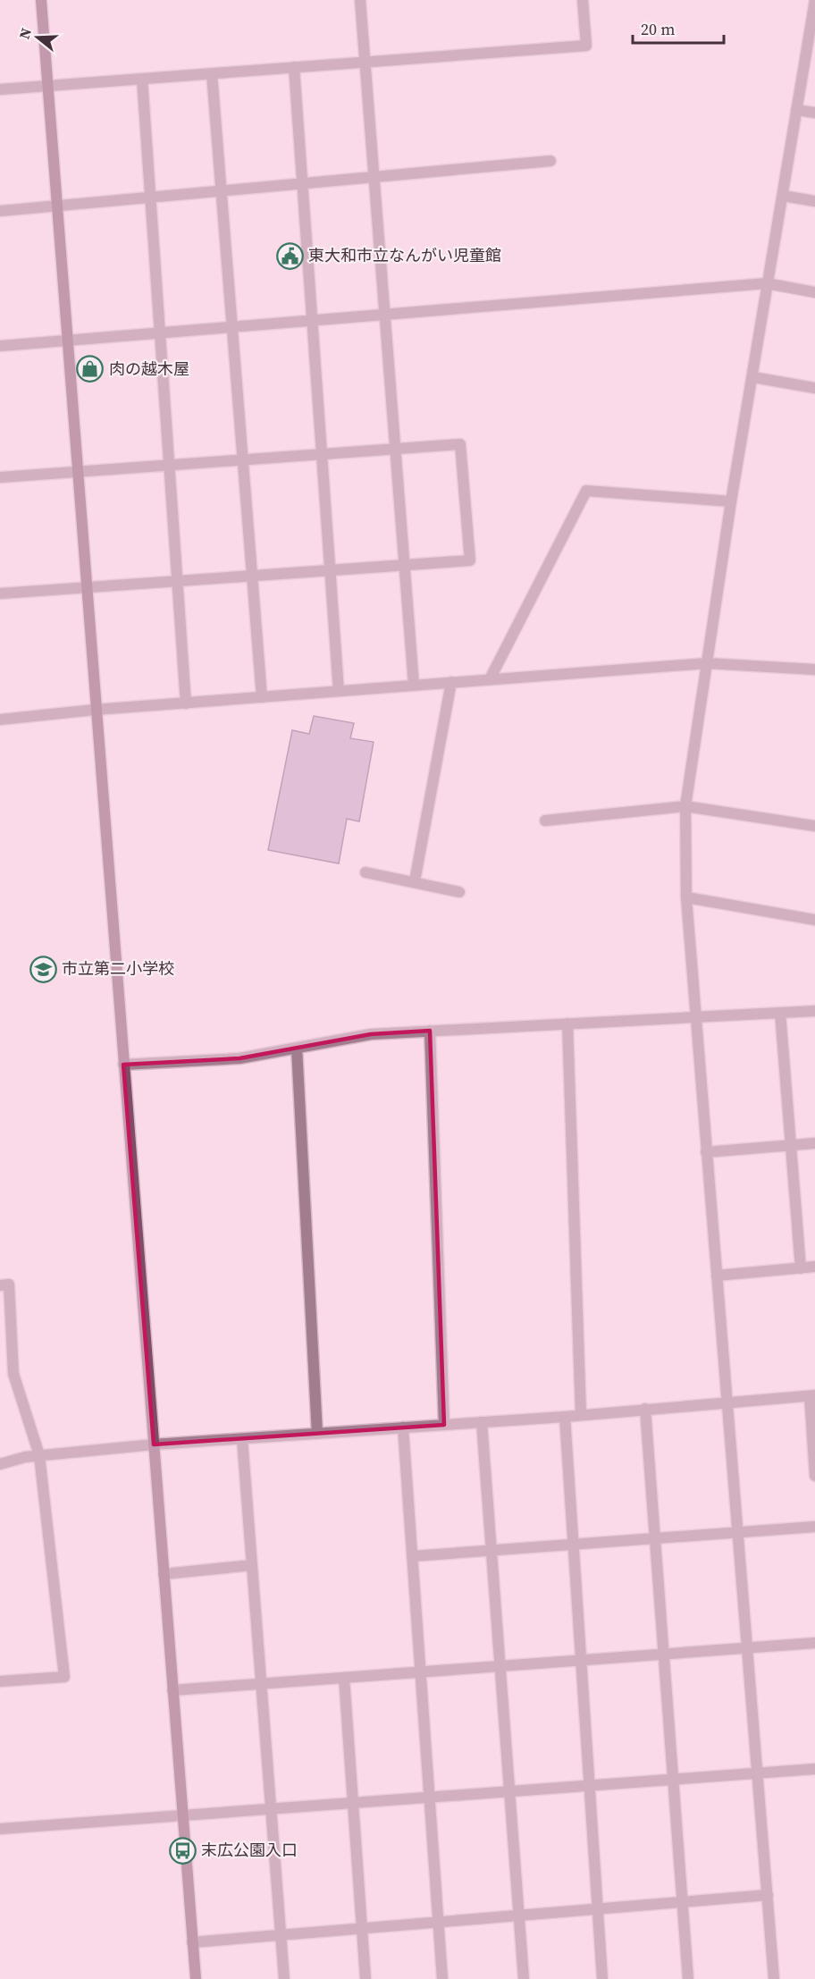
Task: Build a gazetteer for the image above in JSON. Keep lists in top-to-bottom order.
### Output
{
  "places": {
    "public building": ["東大和市立なんがい児童館"],
    "shop": ["肉の越木屋"],
    "school or university": ["市立第二小学校"],
    "bus stop": ["末広公園入口"]
  },
  "scale_bar": "20 m",
  "north": "left"
}
